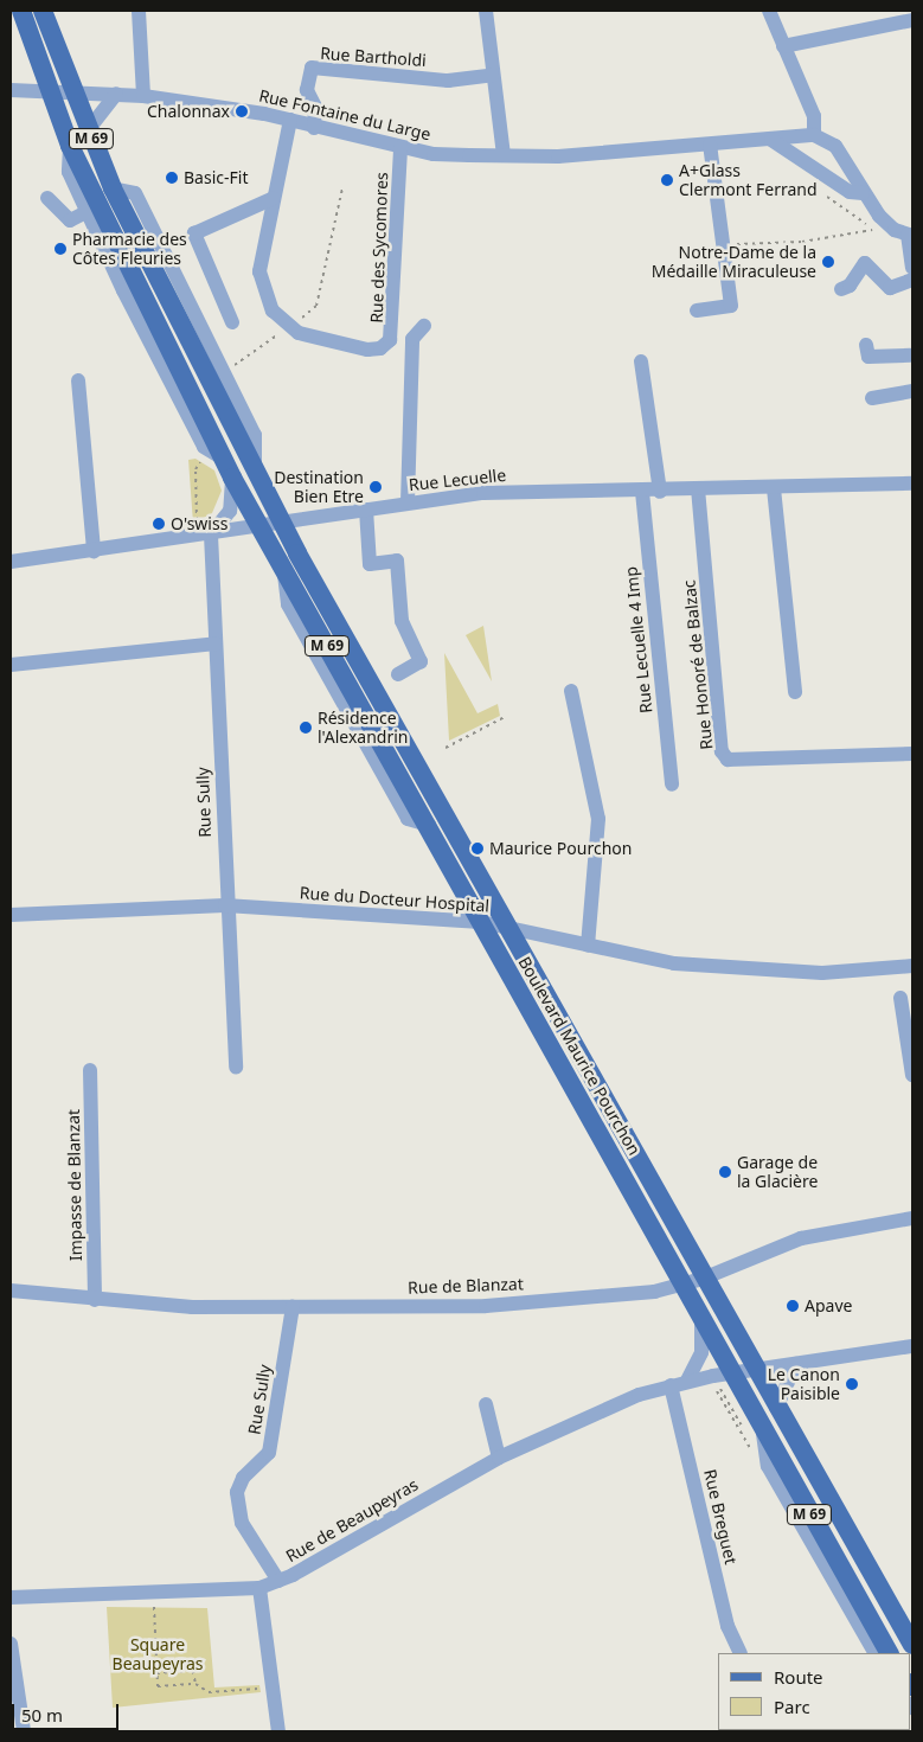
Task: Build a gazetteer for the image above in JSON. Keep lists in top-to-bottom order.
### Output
{
  "streets": {
    "main road": ["M 69", "Boulevard Maurice Pourchon"],
    "street": [
      "Rue Bartholdi",
      "Rue Fontaine du Large",
      "Rue des Sycomores",
      "Rue Lecuelle",
      "Rue Lecuelle 4 Imp",
      "Rue Honoré de Balzac",
      "Rue Sully",
      "Rue du Docteur Hospital",
      "Impasse de Blanzat",
      "Rue de Blanzat",
      "Rue Breguet",
      "Rue de Beaupeyras"
    ]
  },
  "crossings": [
    ["Rue Bartholdi", "Rue Fontaine du Large"],
    ["Rue Fontaine du Large", "M 69"],
    ["Rue Fontaine du Large", "Rue des Sycomores"],
    ["Rue Fontaine du Large", "Boulevard Maurice Pourchon"],
    ["M 69", "Boulevard Maurice Pourchon"],
    ["Rue Lecuelle", "Rue Lecuelle 4 Imp"],
    ["Rue Lecuelle", "Rue Honoré de Balzac"],
    ["Rue Lecuelle", "Rue Sully"],
    ["Rue Lecuelle", "Boulevard Maurice Pourchon"],
    ["Rue Sully", "Rue du Docteur Hospital"],
    ["Rue Sully", "Rue de Blanzat"],
    ["Rue Sully", "Rue de Beaupeyras"],
    ["Rue du Docteur Hospital", "Boulevard Maurice Pourchon"],
    ["Boulevard Maurice Pourchon", "Rue de Blanzat"],
    ["Boulevard Maurice Pourchon", "Rue de Beaupeyras"],
    ["Impasse de Blanzat", "Rue de Blanzat"],
    ["Rue Breguet", "Rue de Beaupeyras"]
  ],
  "parks": ["Square Beaupeyras"],
  "places": [
    "Chalonnax",
    "Basic-Fit",
    "A+Glass Clermont Ferrand",
    "Pharmacie des Côtes Fleuries",
    "Notre-Dame de la Médaille Miraculeuse",
    "Destination Bien Etre",
    "O'swiss",
    "Résidence l'Alexandrin",
    "Maurice Pourchon",
    "Garage de la Glacière",
    "Apave",
    "Le Canon Paisible"
  ],
  "legend": ["Route", "Parc"],
  "scale_bar": "50 m"
}
